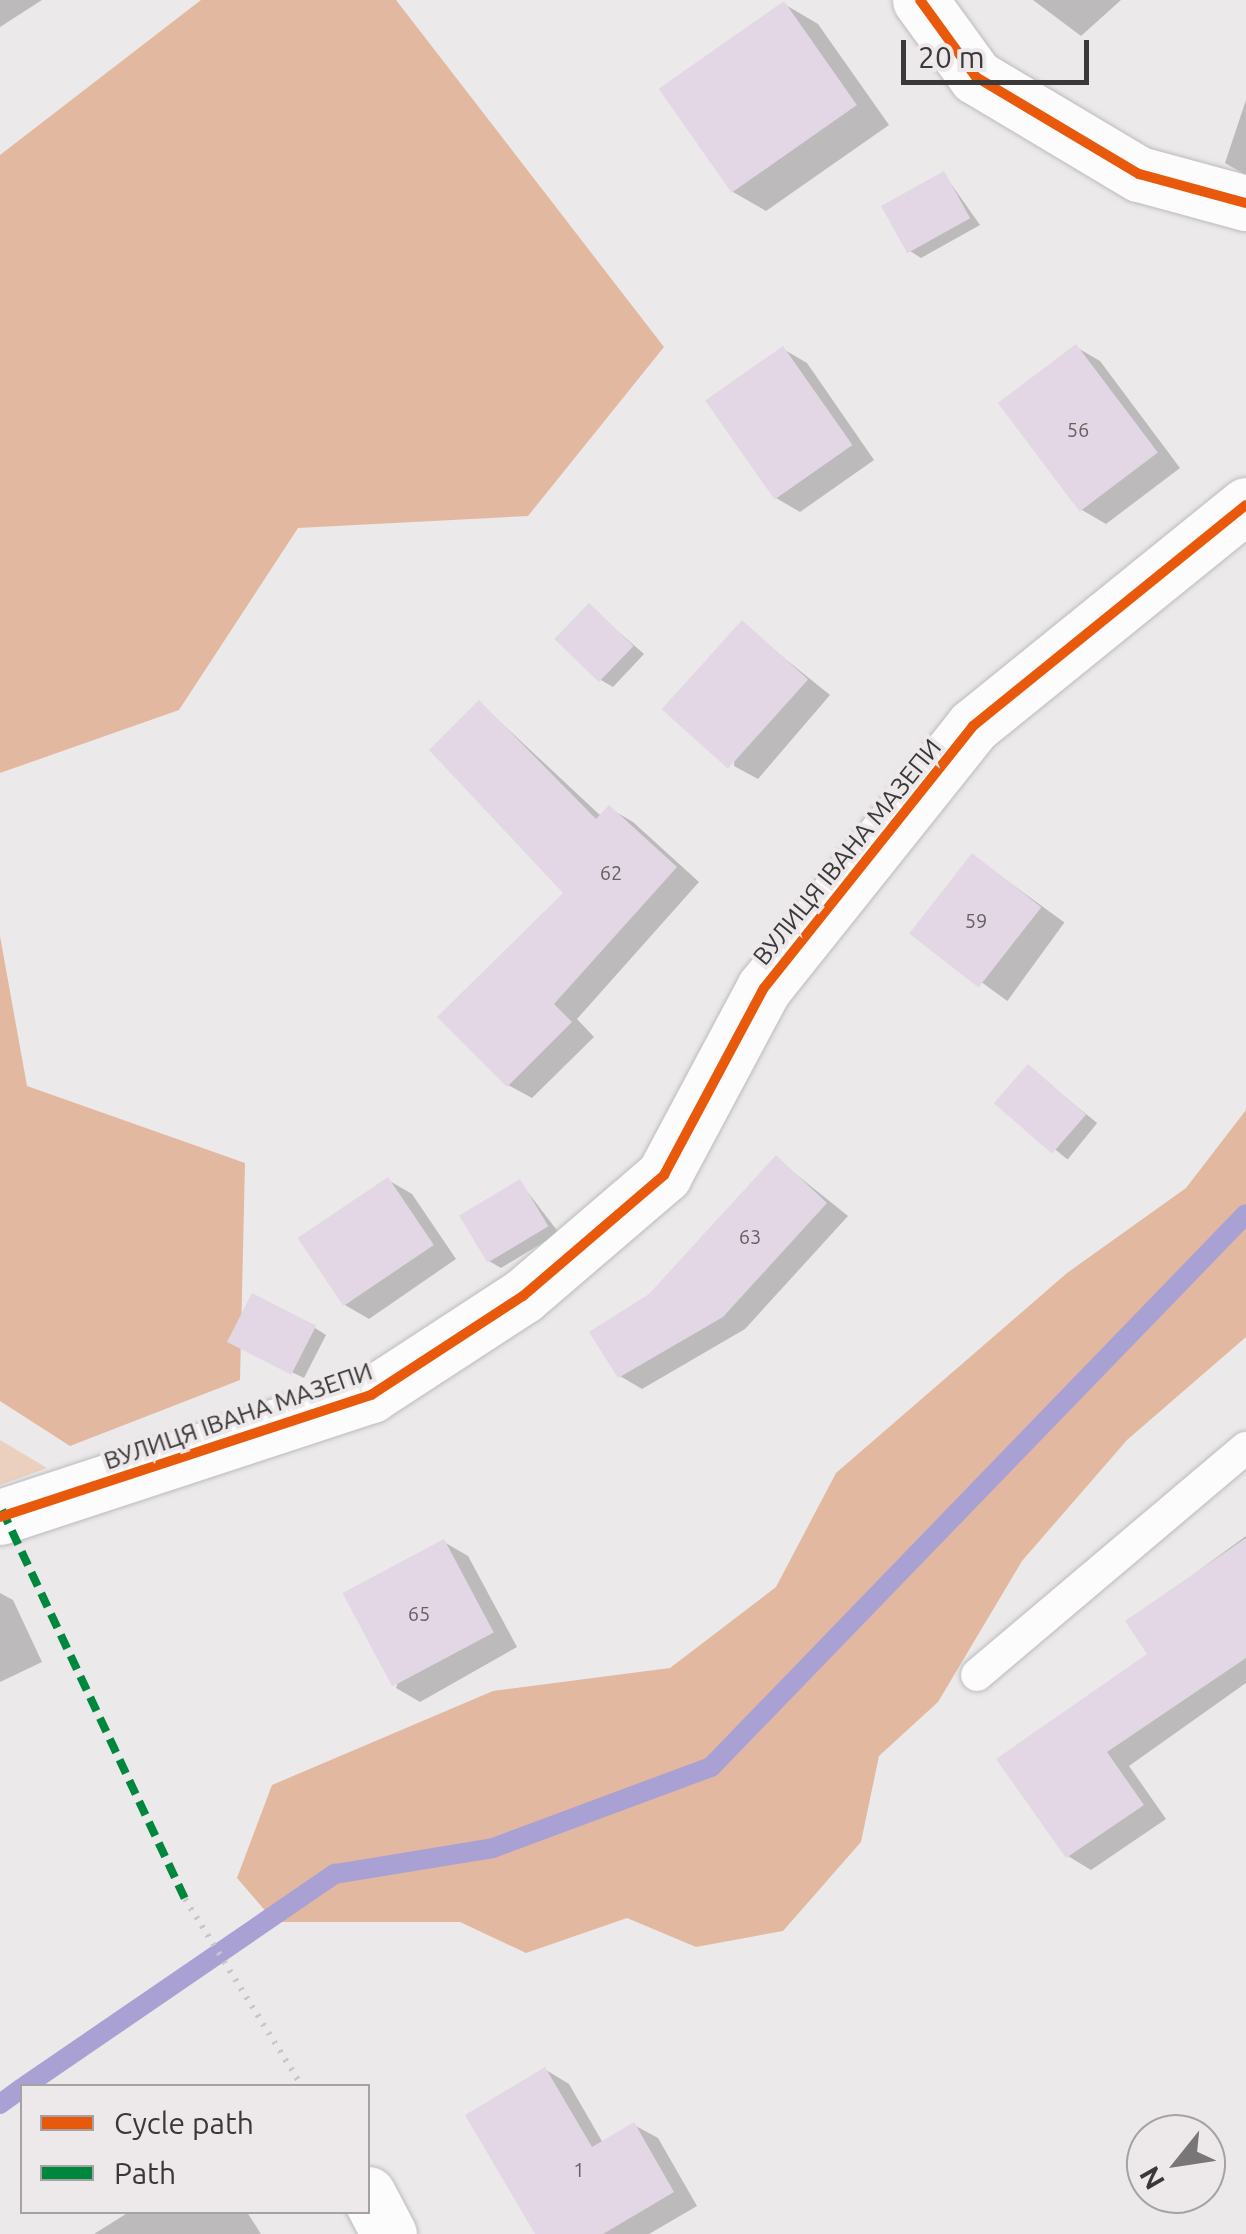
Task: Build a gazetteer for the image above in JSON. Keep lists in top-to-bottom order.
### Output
{
  "streets": {
    "street": ["ВУЛИЦЯ ІВАНА МАЗЕПИ"]
  },
  "house_numbers": [
    "56",
    "62",
    "59",
    "63",
    "65",
    "1"
  ],
  "legend": ["Cycle path", "Path"],
  "scale_bar": "20 m",
  "north": "bottom left"
}
